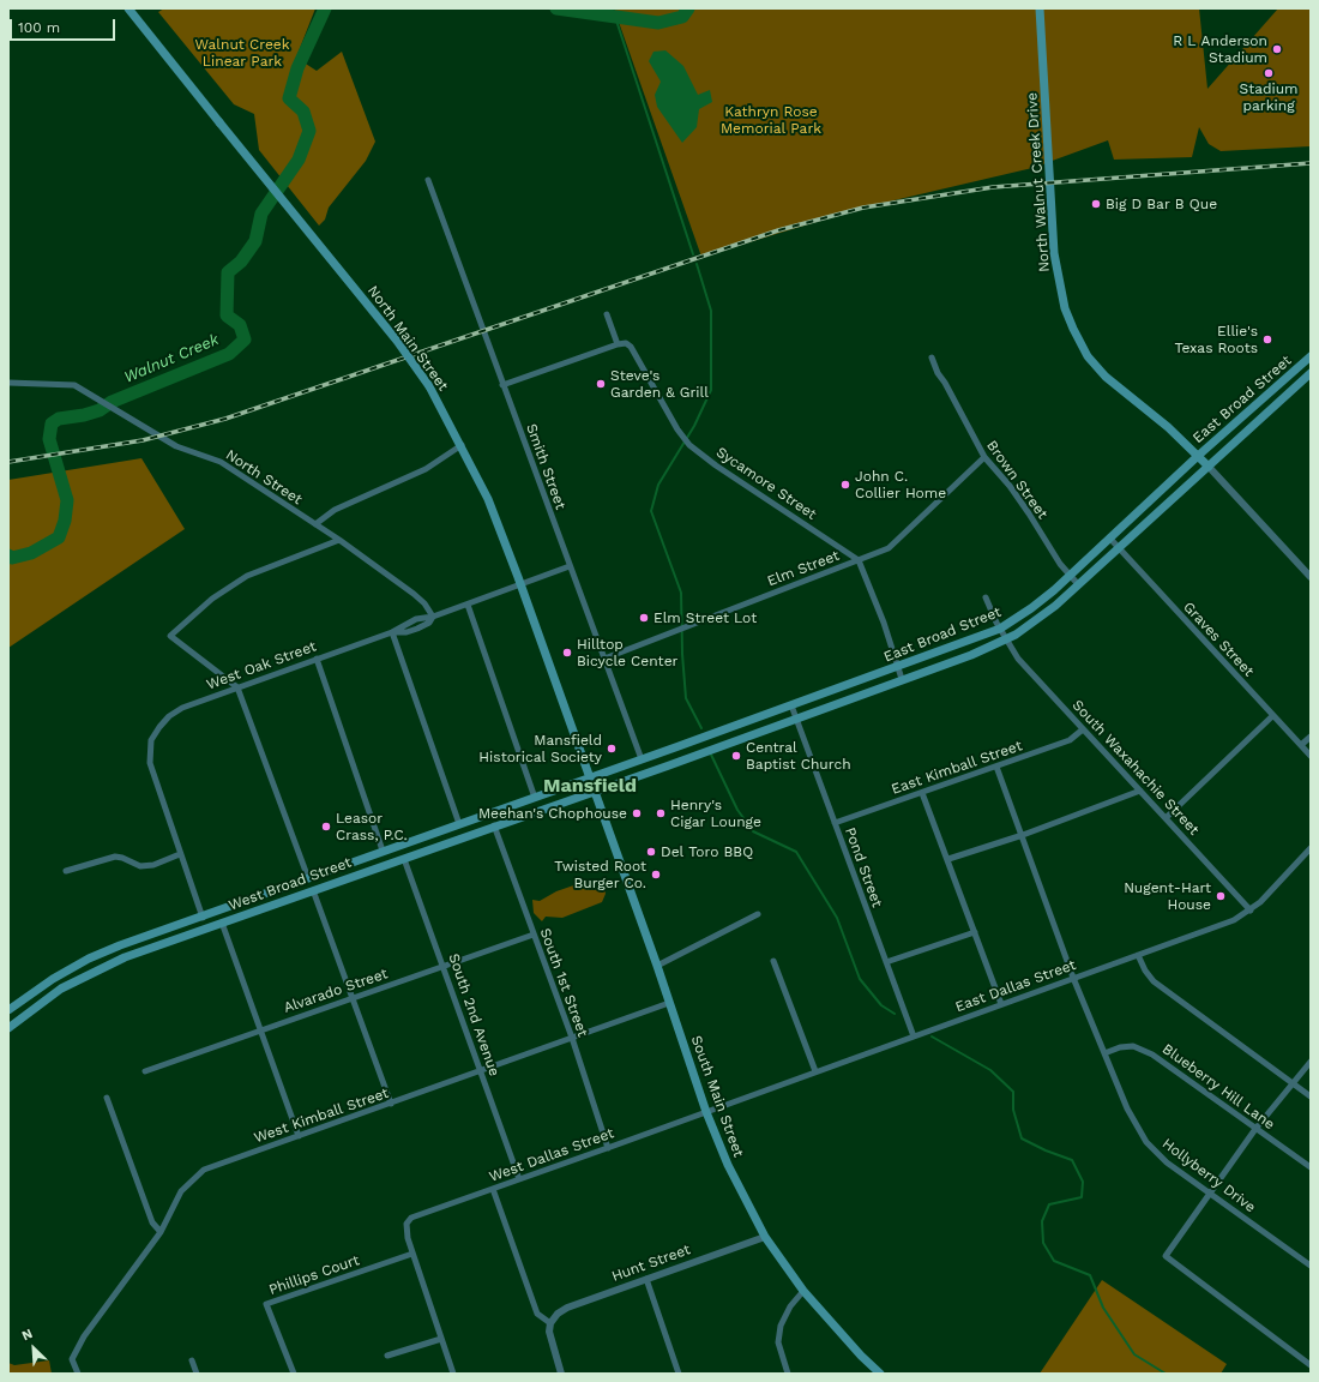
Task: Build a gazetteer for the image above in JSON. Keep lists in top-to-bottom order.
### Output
{
  "streets": {
    "main road": [
      "North Walnut Creek Drive",
      "North Main Street",
      "East Broad Street",
      "West Broad Street",
      "South Main Street"
    ],
    "street": [
      "Smith Street",
      "North Street",
      "Brown Street",
      "Sycamore Street",
      "Elm Street",
      "Graves Street",
      "West Oak Street",
      "East Kimball Street",
      "South Waxahachie Street",
      "Pond Street",
      "South 1st Street",
      "East Dallas Street",
      "Alvarado Street",
      "South 2nd Avenue",
      "Blueberry Hill Lane",
      "West Kimball Street",
      "West Dallas Street",
      "Hollyberry Drive",
      "Hunt Street",
      "Phillips Court"
    ]
  },
  "crossings": [
    ["North Walnut Creek Drive", "East Broad Street"],
    ["North Main Street", "East Broad Street"],
    ["North Main Street", "West Oak Street"],
    ["North Main Street", "West Broad Street"],
    ["North Main Street", "South Main Street"],
    ["East Broad Street", "Smith Street"],
    ["East Broad Street", "Brown Street"],
    ["East Broad Street", "Graves Street"],
    ["East Broad Street", "South Waxahachie Street"],
    ["East Broad Street", "Pond Street"],
    ["East Broad Street", "West Broad Street"],
    ["East Broad Street", "South Main Street"],
    ["Smith Street", "Elm Street"],
    ["Smith Street", "West Oak Street"],
    ["North Street", "West Oak Street"],
    ["Brown Street", "Elm Street"],
    ["Sycamore Street", "Elm Street"],
    ["East Kimball Street", "South Waxahachie Street"],
    ["East Kimball Street", "Pond Street"],
    ["East Kimball Street", "Hollyberry Drive"],
    ["South Waxahachie Street", "East Dallas Street"],
    ["Pond Street", "East Dallas Street"],
    ["West Broad Street", "South 1st Street"],
    ["West Broad Street", "South 2nd Avenue"],
    ["West Broad Street", "South Main Street"],
    ["South 1st Street", "Alvarado Street"],
    ["South 1st Street", "West Kimball Street"],
    ["South 1st Street", "West Dallas Street"],
    ["East Dallas Street", "South Main Street"],
    ["East Dallas Street", "West Dallas Street"],
    ["East Dallas Street", "Hollyberry Drive"],
    ["Alvarado Street", "South 2nd Avenue"],
    ["South 2nd Avenue", "West Kimball Street"],
    ["South 2nd Avenue", "West Dallas Street"],
    ["Blueberry Hill Lane", "Hollyberry Drive"],
    ["South Main Street", "West Kimball Street"],
    ["South Main Street", "West Dallas Street"],
    ["South Main Street", "Hunt Street"],
    ["West Dallas Street", "Phillips Court"]
  ],
  "districts": ["Mansfield"],
  "water": ["Walnut Creek"],
  "parks": ["Walnut Creek Linear Park", "Kathryn Rose Memorial Park"],
  "places": [
    "R L Anderson Stadium",
    "Stadium parking",
    "Big D Bar B Que",
    "Ellie's Texas Roots",
    "Steve's Garden & Grill",
    "John C. Collier Home",
    "Elm Street Lot",
    "Hilltop Bicycle Center",
    "Mansfield Historical Society",
    "Central Baptist Church",
    "Meehan's Chophouse",
    "Henry's Cigar Lounge",
    "Leasor Crass, P.C.",
    "Del Toro BBQ",
    "Twisted Root Burger Co.",
    "Nugent-Hart House"
  ],
  "scale_bar": "100 m",
  "north": "top left"
}
